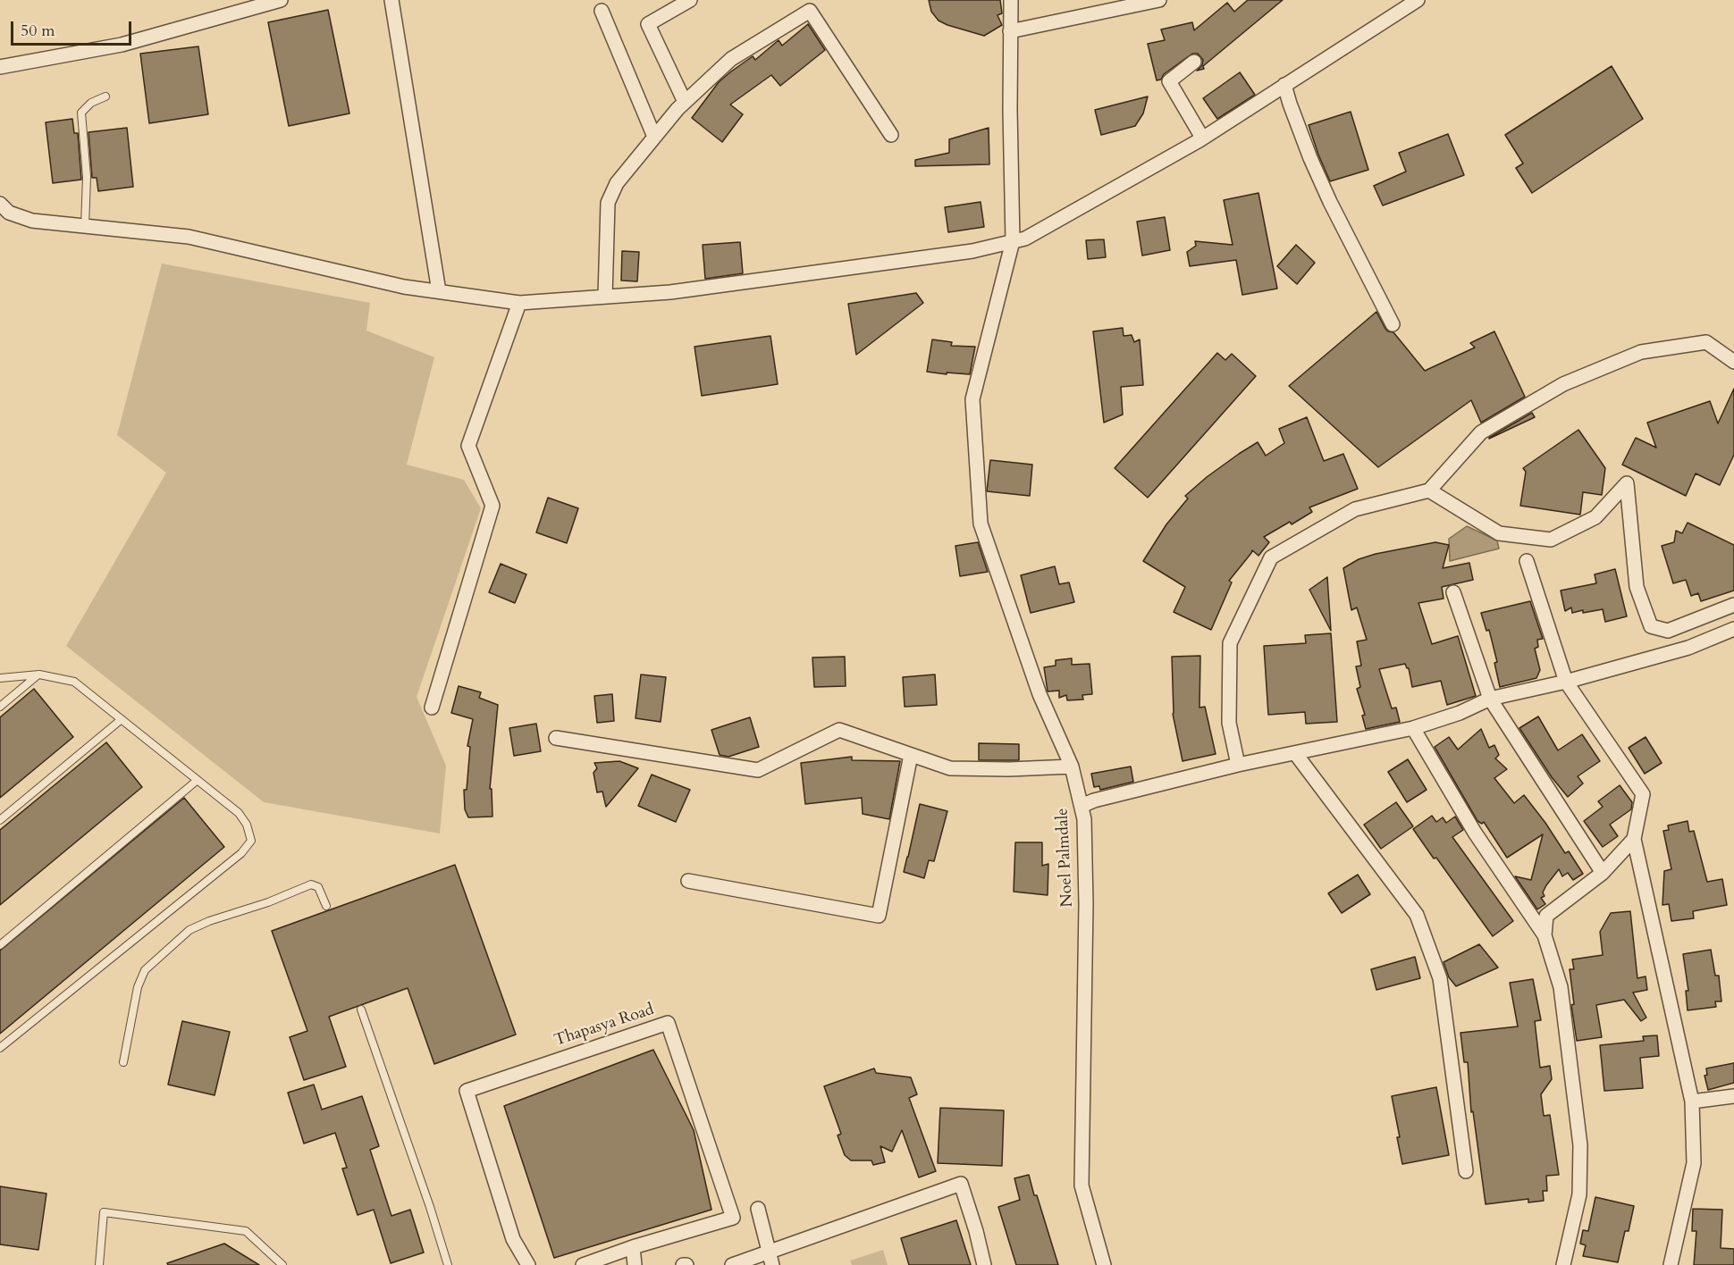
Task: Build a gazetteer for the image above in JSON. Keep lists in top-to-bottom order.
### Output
{
  "streets": {
    "street": ["Noel Palmdale", "Thapasya Road"]
  },
  "scale_bar": "50 m"
}
